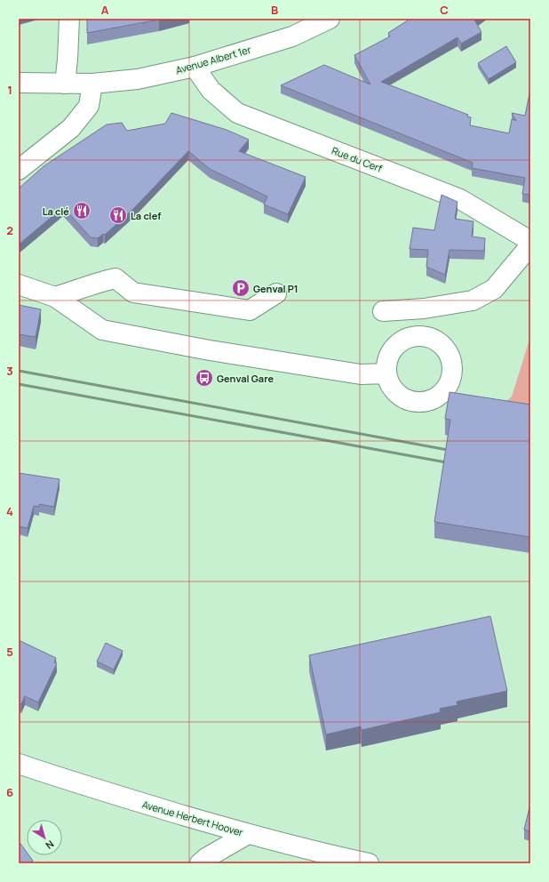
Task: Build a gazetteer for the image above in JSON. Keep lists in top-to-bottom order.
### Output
{
  "streets": {
    "street": ["Avenue Albert 1er", "Rue du Cerf", "Avenue Herbert Hoover"]
  },
  "crossings": [
    ["Avenue Albert 1er", "Rue du Cerf"]
  ],
  "places": {
    "restaurant": ["La clé", "La clef"],
    "parking": ["Genval P1"],
    "bus stop": ["Genval Gare"]
  },
  "north": "bottom right",
  "grid": {
    "columns": ["A", "B", "C"],
    "rows": [
      "1",
      "2",
      "3",
      "4",
      "5",
      "6"
    ]
  }
}
